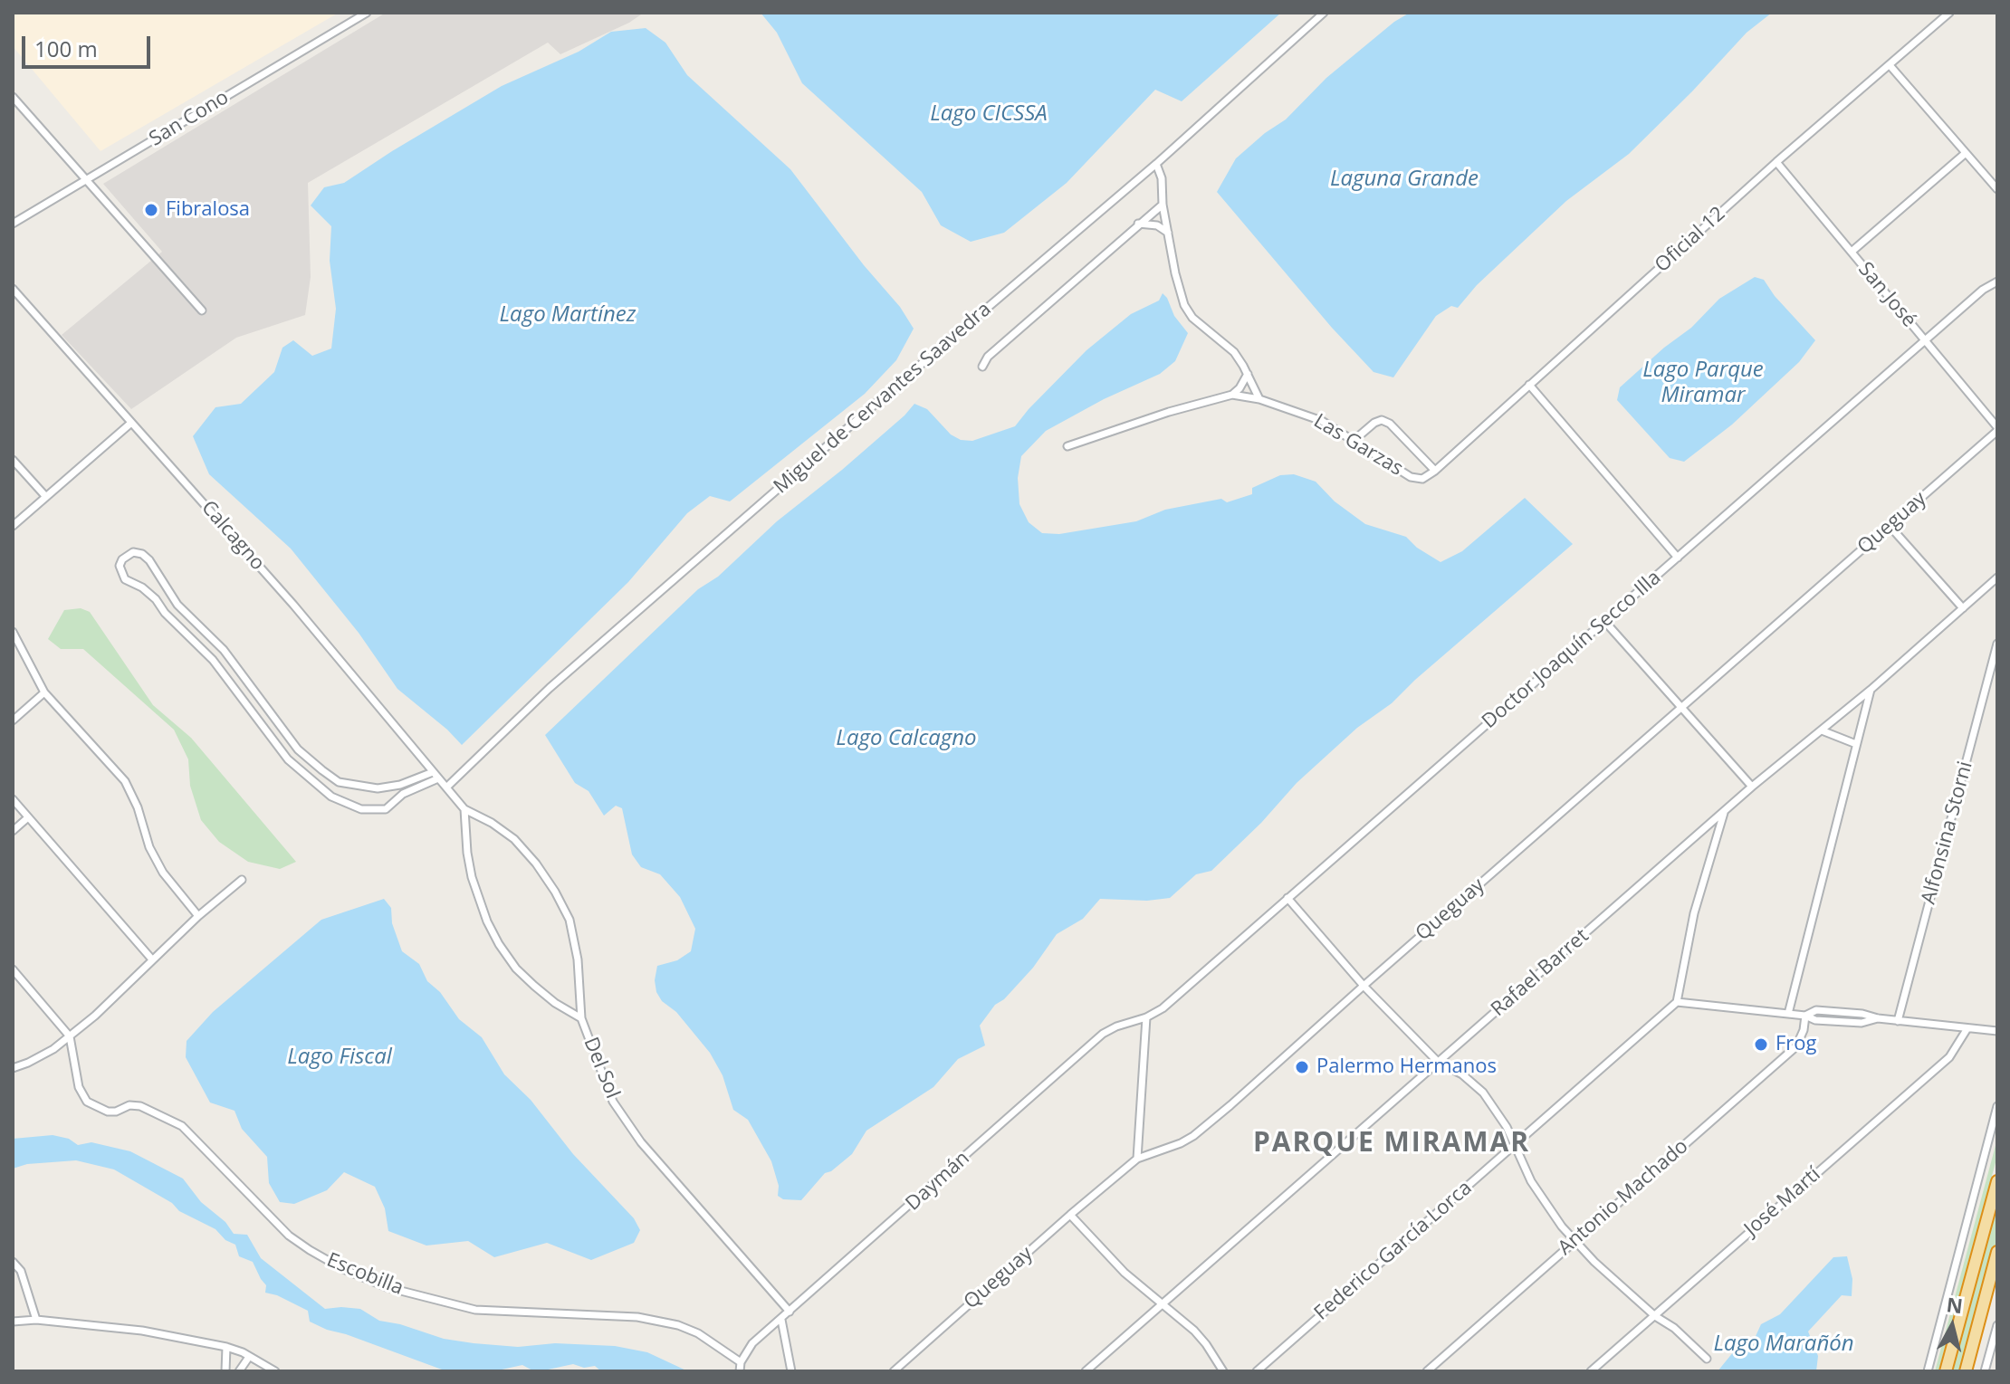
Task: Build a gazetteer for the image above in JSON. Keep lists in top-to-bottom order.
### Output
{
  "streets": {
    "street": [
      "San Cono",
      "Oficial 12",
      "San José",
      "Miguel de Cervantes Saavedra",
      "Las Garzas",
      "Queguay",
      "Calcagno",
      "Doctor Joaquín Secco Illa",
      "Alfonsina Storni",
      "Rafael Barret",
      "Del Sol",
      "Daymán",
      "Antonio Machado",
      "José Martí",
      "Federico García Lorca",
      "Escobilla"
    ]
  },
  "crossings": [
    ["Oficial 12", "San José"],
    ["Oficial 12", "Las Garzas"],
    ["San José", "Queguay"],
    ["San José", "Doctor Joaquín Secco Illa"],
    ["Miguel de Cervantes Saavedra", "Calcagno"],
    ["Calcagno", "Del Sol"],
    ["Doctor Joaquín Secco Illa", "Daymán"],
    ["Del Sol", "Daymán"],
    ["Daymán", "Escobilla"]
  ],
  "districts": ["PARQUE MIRAMAR"],
  "water": [
    "Lago CICSSA",
    "Laguna Grande",
    "Lago Martínez",
    "Lago Parque Miramar",
    "Lago Calcagno",
    "Lago Fiscal",
    "Lago Marañón"
  ],
  "places": ["Fibralosa", "Frog", "Palermo Hermanos"],
  "scale_bar": "100 m",
  "north": "top"
}
